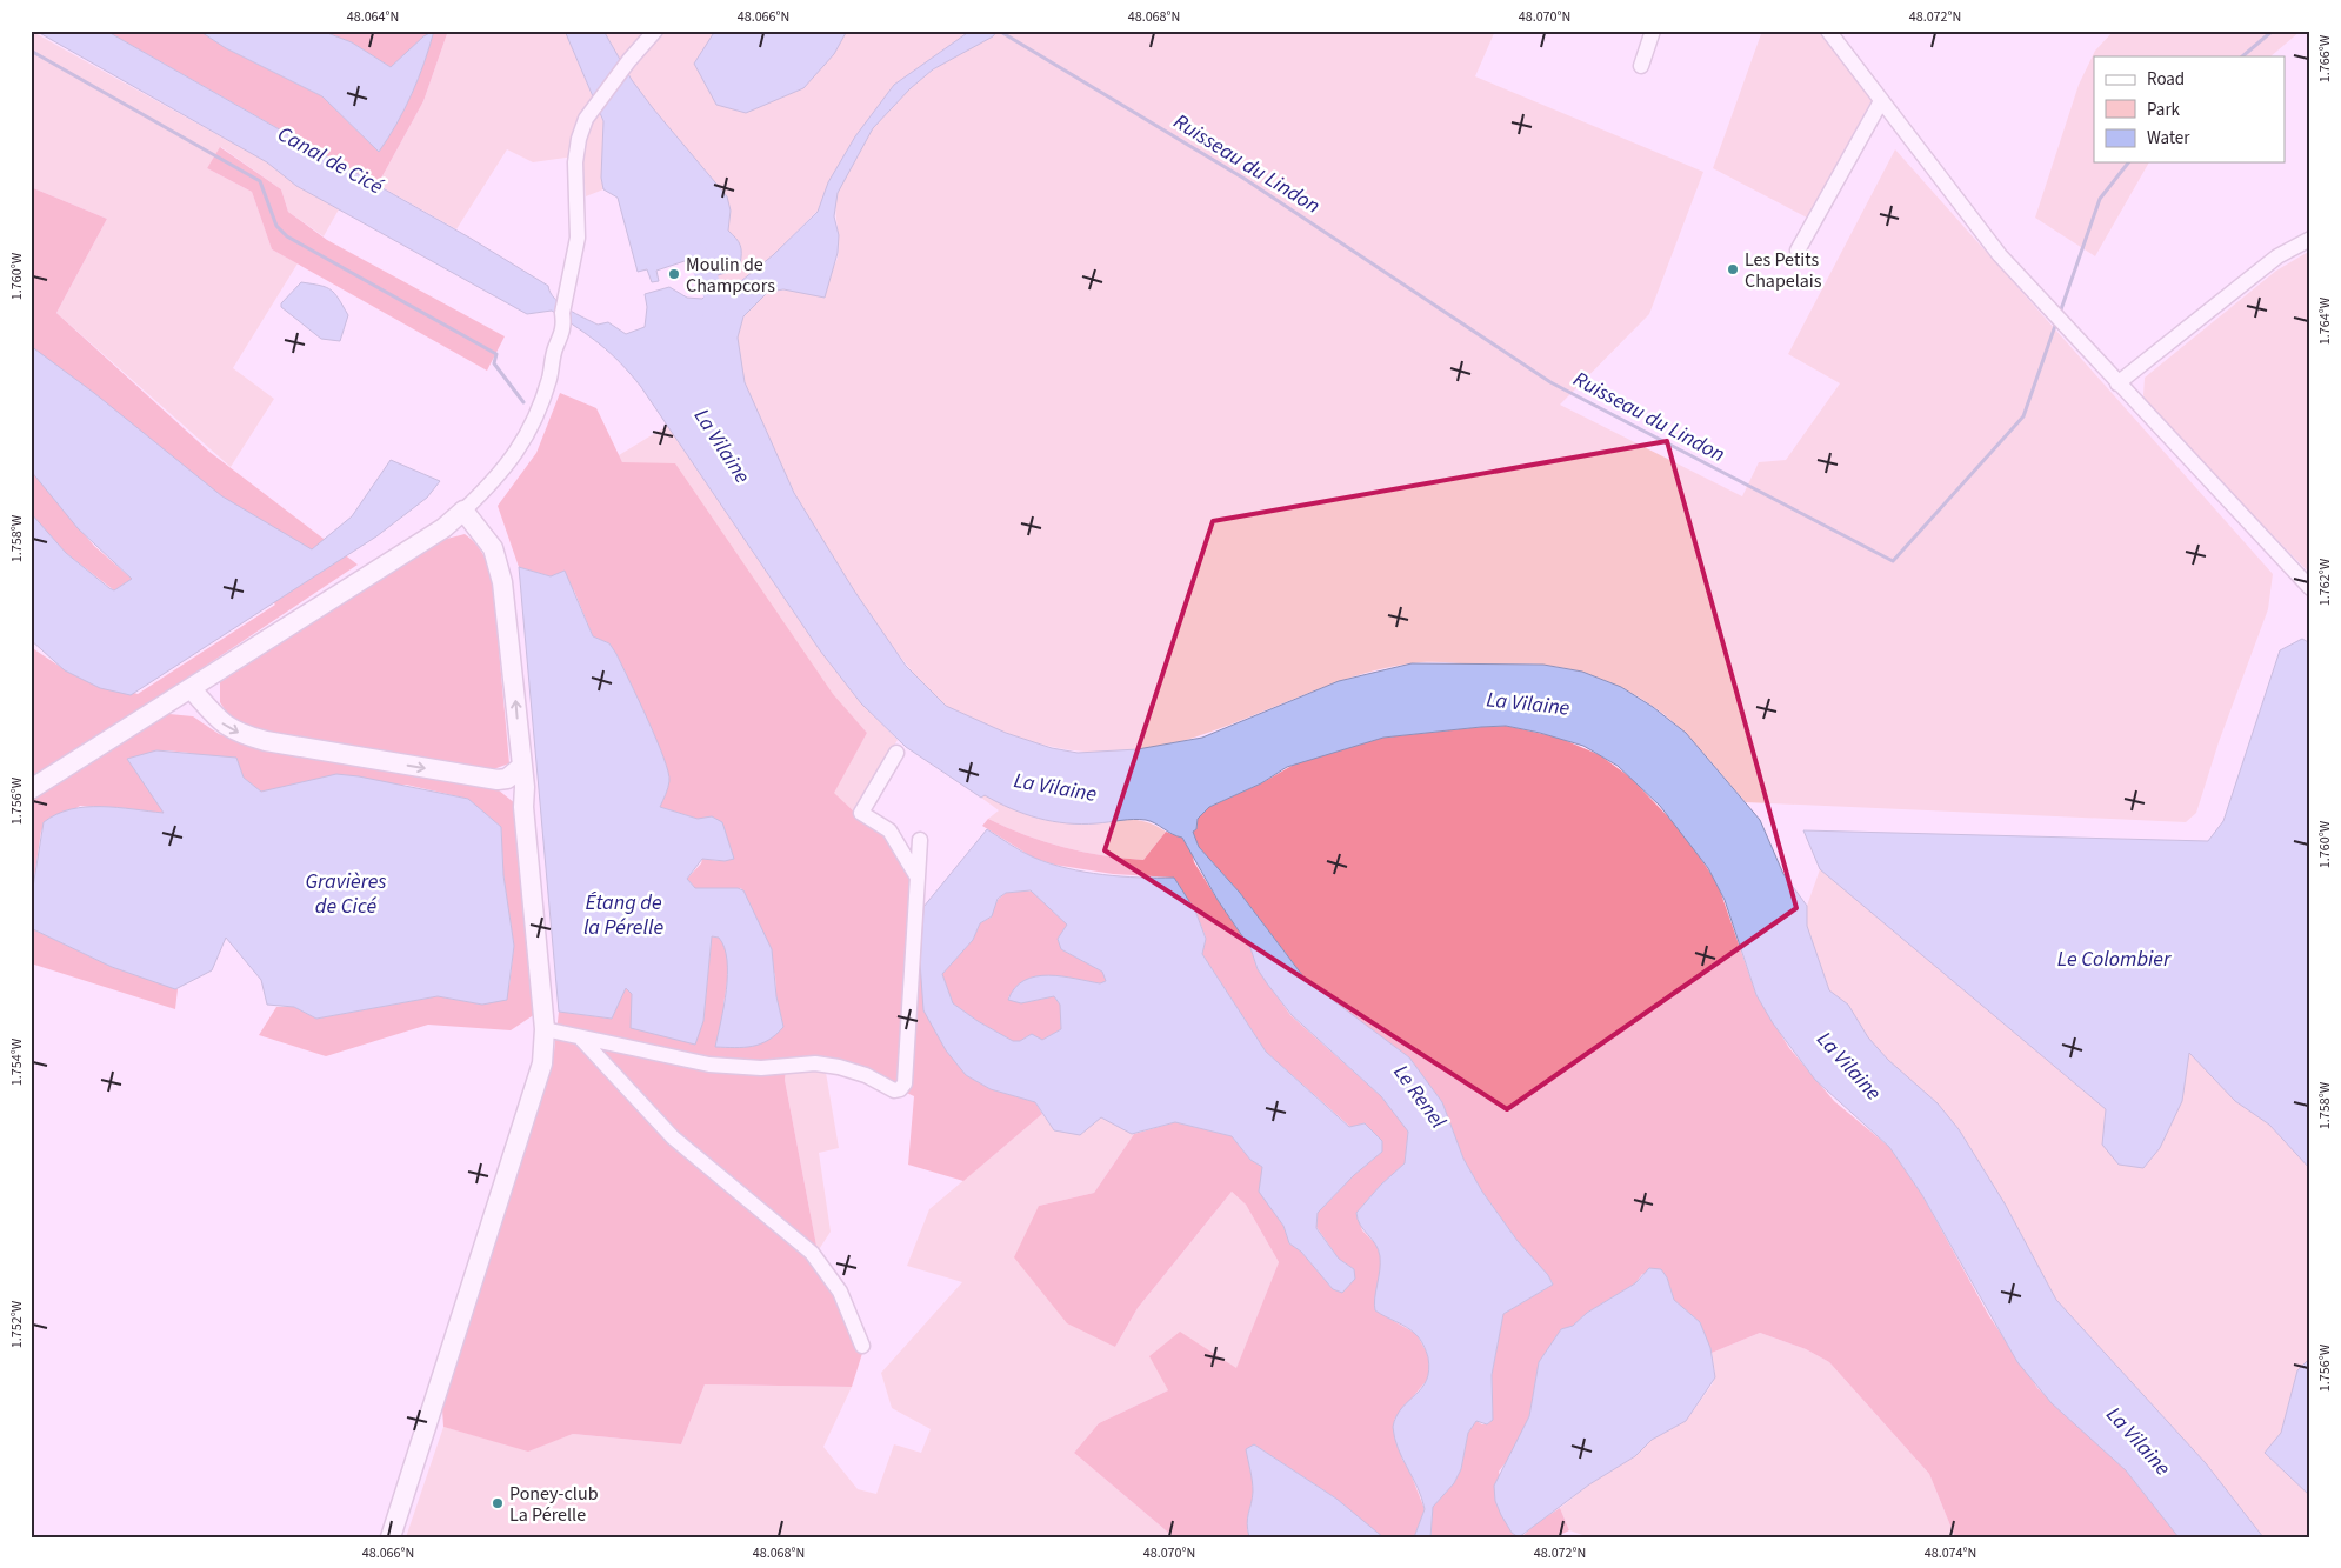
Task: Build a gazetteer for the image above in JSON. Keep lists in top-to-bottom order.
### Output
{
  "water": [
    "Canal de Cicé",
    "Ruisseau du Lindon",
    "La Vilaine",
    "Gravières de Cicé",
    "Étang de la Pérelle",
    "Le Colombier",
    "Le Renel"
  ],
  "places": ["Les Petits Chapelais", "Moulin de Champcors", "Poney-club La Pérelle"],
  "legend": ["Road", "Park", "Water"],
  "coordinates": [
    "48.064°N",
    "48.066°N",
    "48.068°N",
    "48.070°N",
    "48.072°N",
    "1.766°W",
    "1.760°W",
    "1.764°W",
    "1.758°W",
    "1.762°W",
    "1.756°W",
    "1.754°W",
    "1.752°W",
    "48.074°N"
  ]
}
